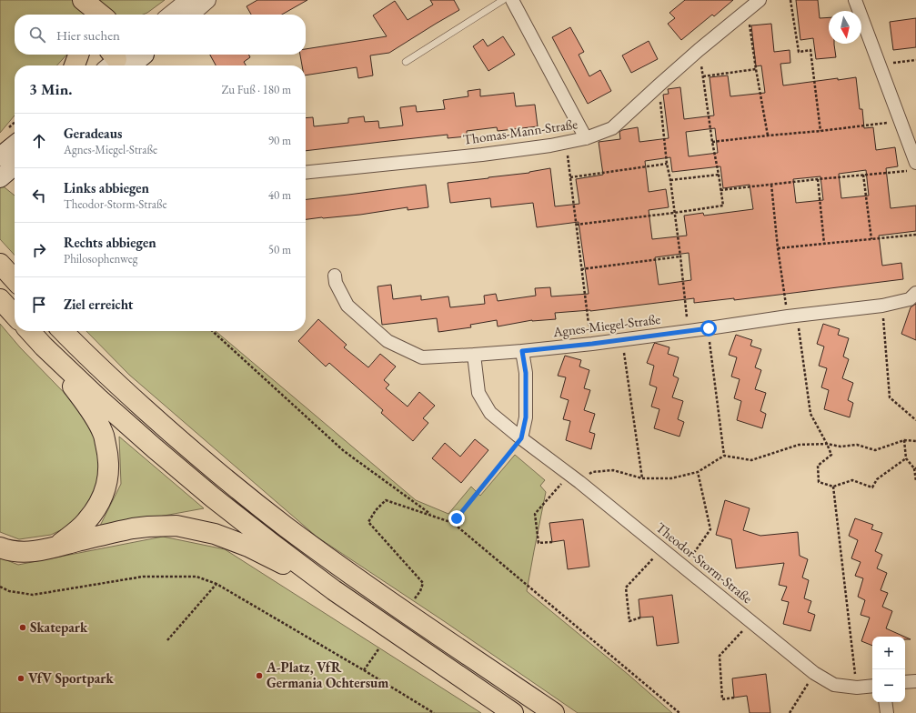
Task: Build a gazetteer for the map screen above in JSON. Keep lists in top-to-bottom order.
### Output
{
  "streets": {
    "street": ["Thomas-Mann-Straße", "Agnes-Miegel-Straße", "Theodor-Storm-Straße"]
  },
  "crossings": [
    ["Agnes-Miegel-Straße", "Theodor-Storm-Straße"]
  ],
  "places": ["Skatepark", "A-Platz, VfR Germania Ochtersum", "VfV Sportpark"],
  "north": "bottom",
  "page": {
    "search": "Hier suchen",
    "heading": ["3 Min.", "Zu Fuß · 180 m"],
    "list": [
      ["Geradeaus", "Agnes-Miegel-Straße", "90 m"],
      ["Links abbiegen", "Theodor-Storm-Straße", "40 m"],
      ["Rechts abbiegen", "Philosophenweg", "50 m"],
      "Ziel erreicht"
    ],
    "map_buttons": ["+", "−"]
  }
}
